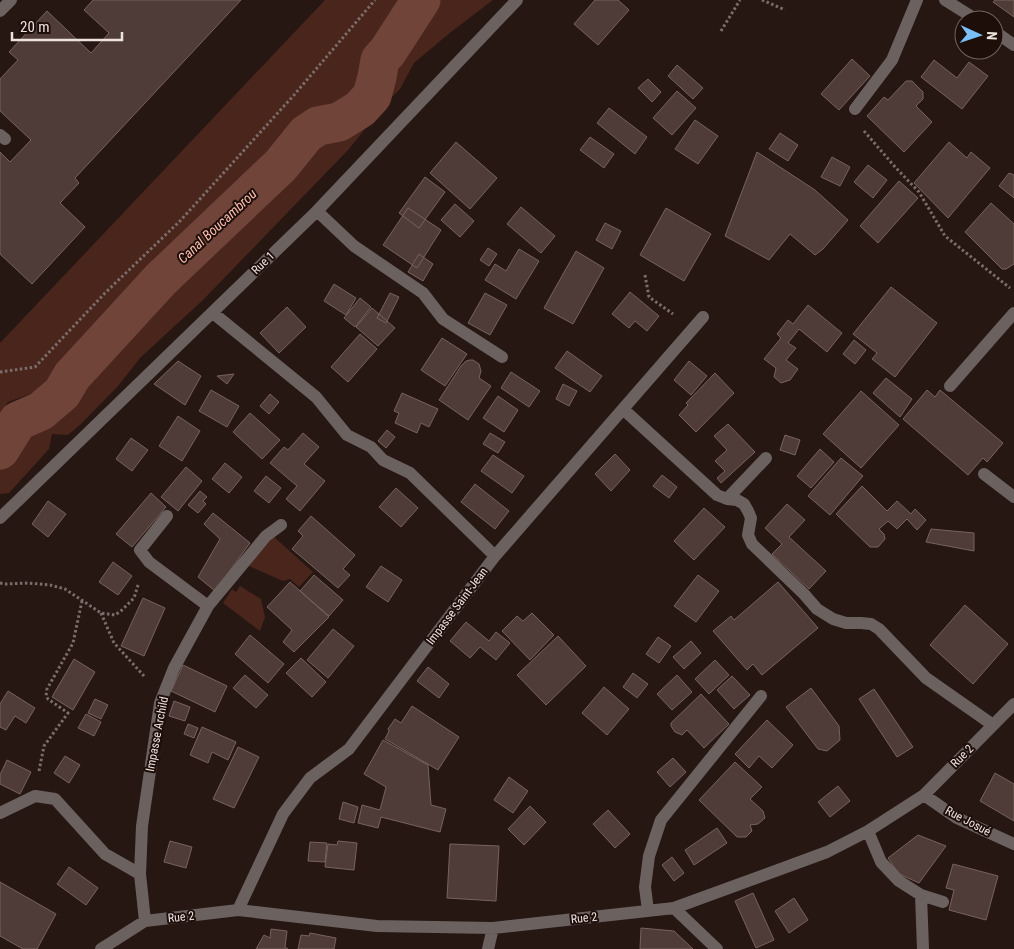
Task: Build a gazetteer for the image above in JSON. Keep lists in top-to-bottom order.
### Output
{
  "streets": {
    "street": [
      "Rue 1",
      "Impasse Saint-Jean",
      "Impasse Archild",
      "Rue 2",
      "Rue Josué"
    ]
  },
  "crossings": [
    ["Impasse Saint-Jean", "Rue 2"],
    ["Impasse Archild", "Rue 2"],
    ["Rue 2", "Rue Josué"]
  ],
  "water": ["Canal Boucambrou"],
  "scale_bar": "20 m",
  "north": "right"
}
